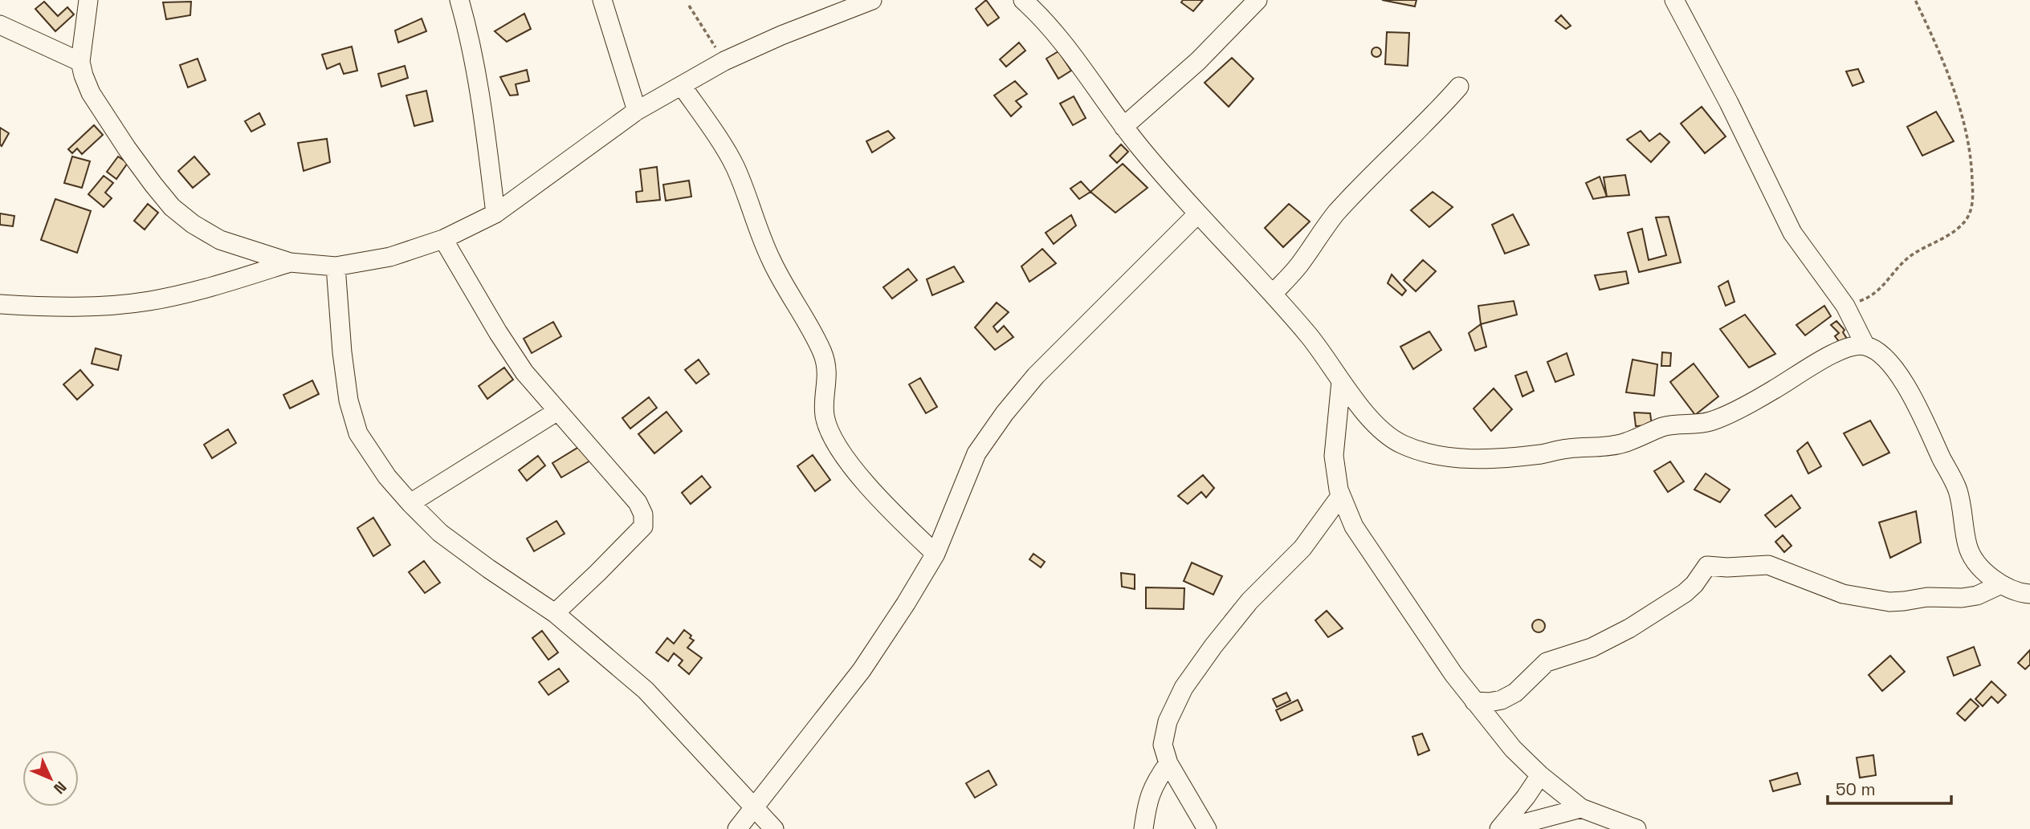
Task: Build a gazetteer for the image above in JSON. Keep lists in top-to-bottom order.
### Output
{
  "scale_bar": "50 m",
  "north": "bottom right"
}
